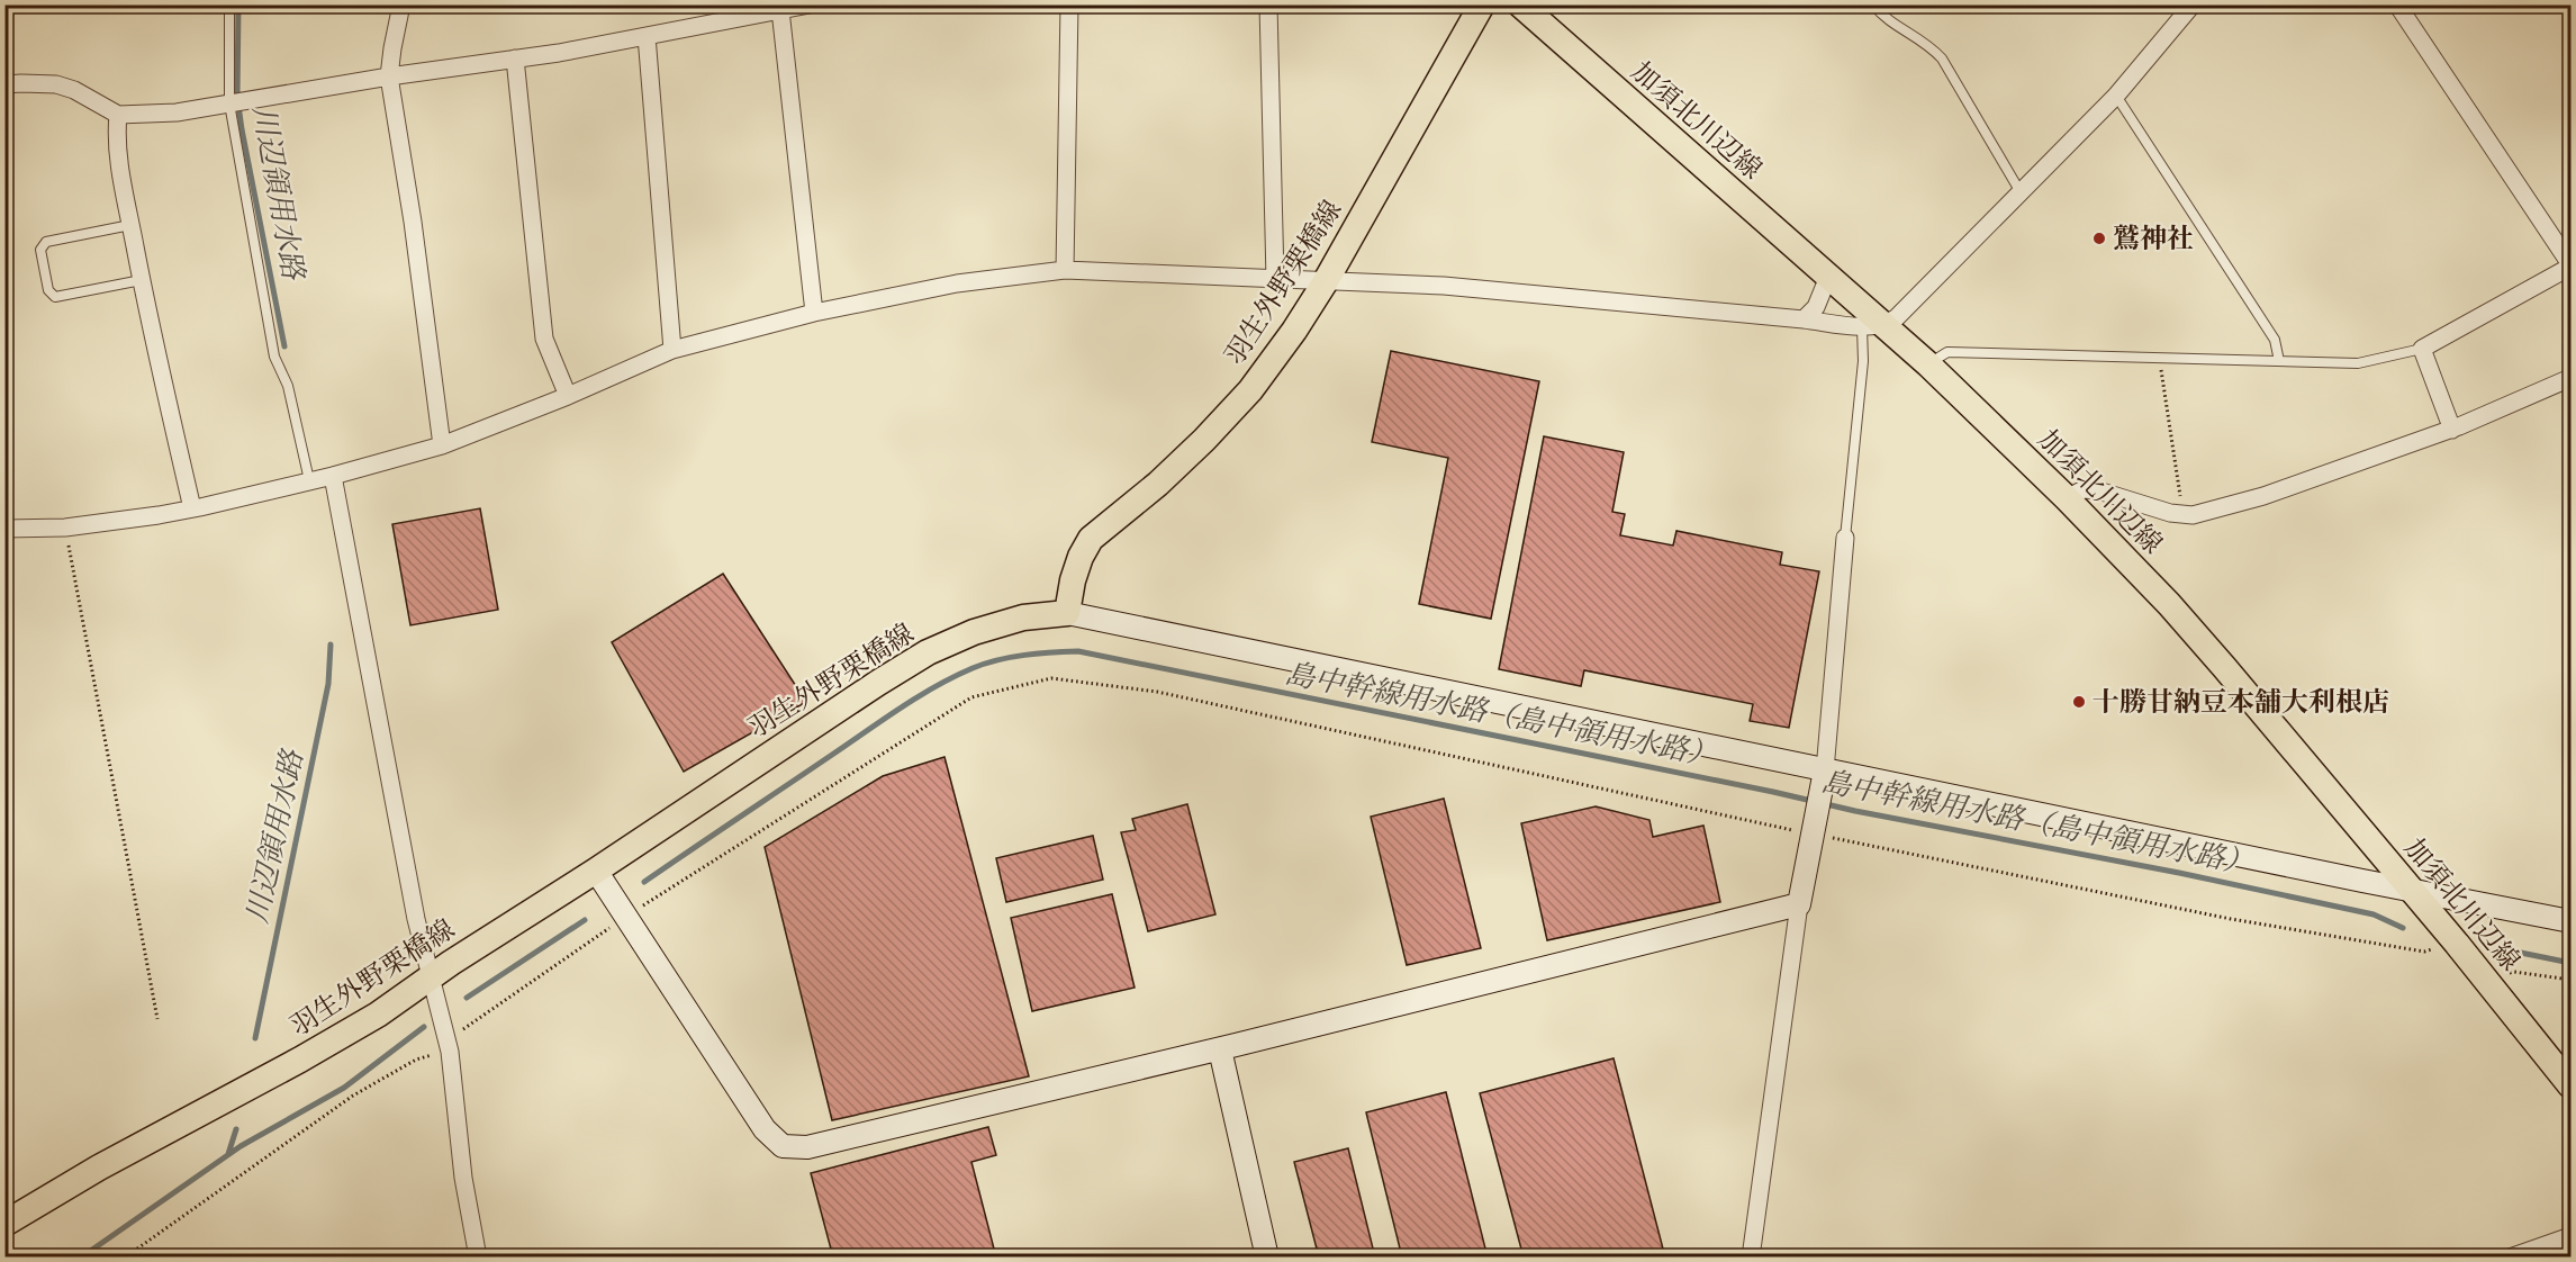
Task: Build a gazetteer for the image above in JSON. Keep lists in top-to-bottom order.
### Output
{
  "streets": {
    "main road": ["加須北川辺線", "羽生外野栗橋線"]
  },
  "water": ["川辺領用水路", "島中幹線用水路（島中領用水路）"],
  "places": ["鷲神社", "十勝甘納豆本舗大利根店"]
}
